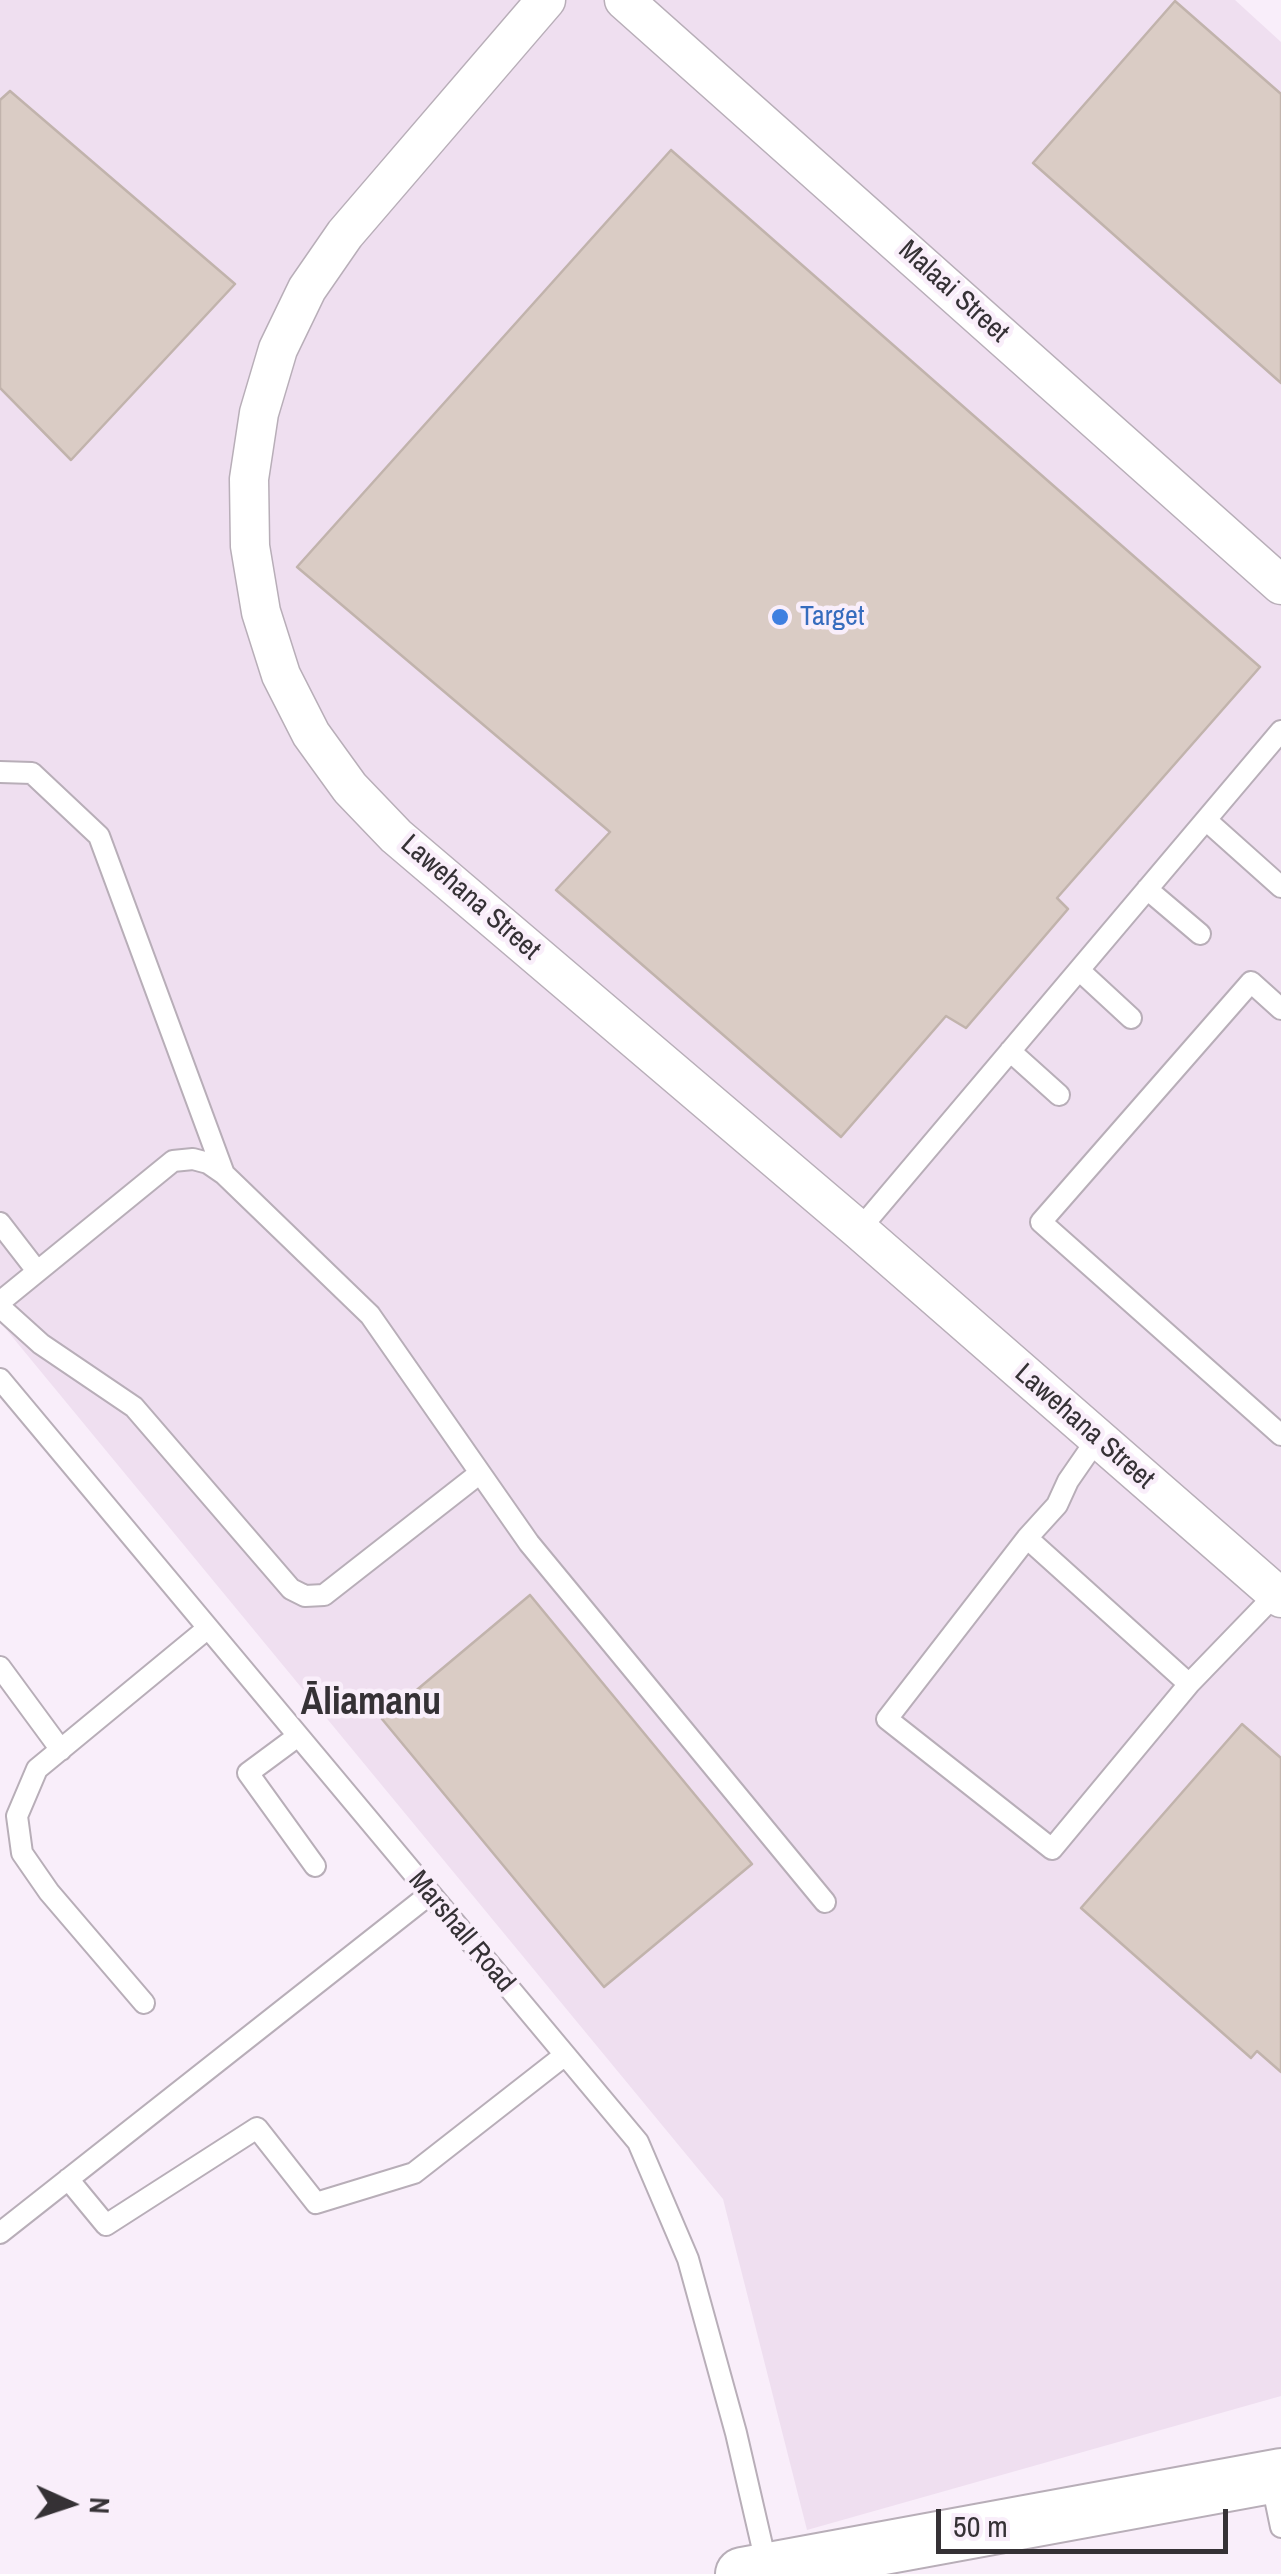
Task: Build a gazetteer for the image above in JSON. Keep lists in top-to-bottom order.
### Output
{
  "streets": {
    "street": ["Malaai Street", "Lawehana Street"],
    "lane": ["Marshall Road"]
  },
  "districts": ["Āliamanu"],
  "places": ["Target"],
  "scale_bar": "50 m",
  "north": "right"
}
